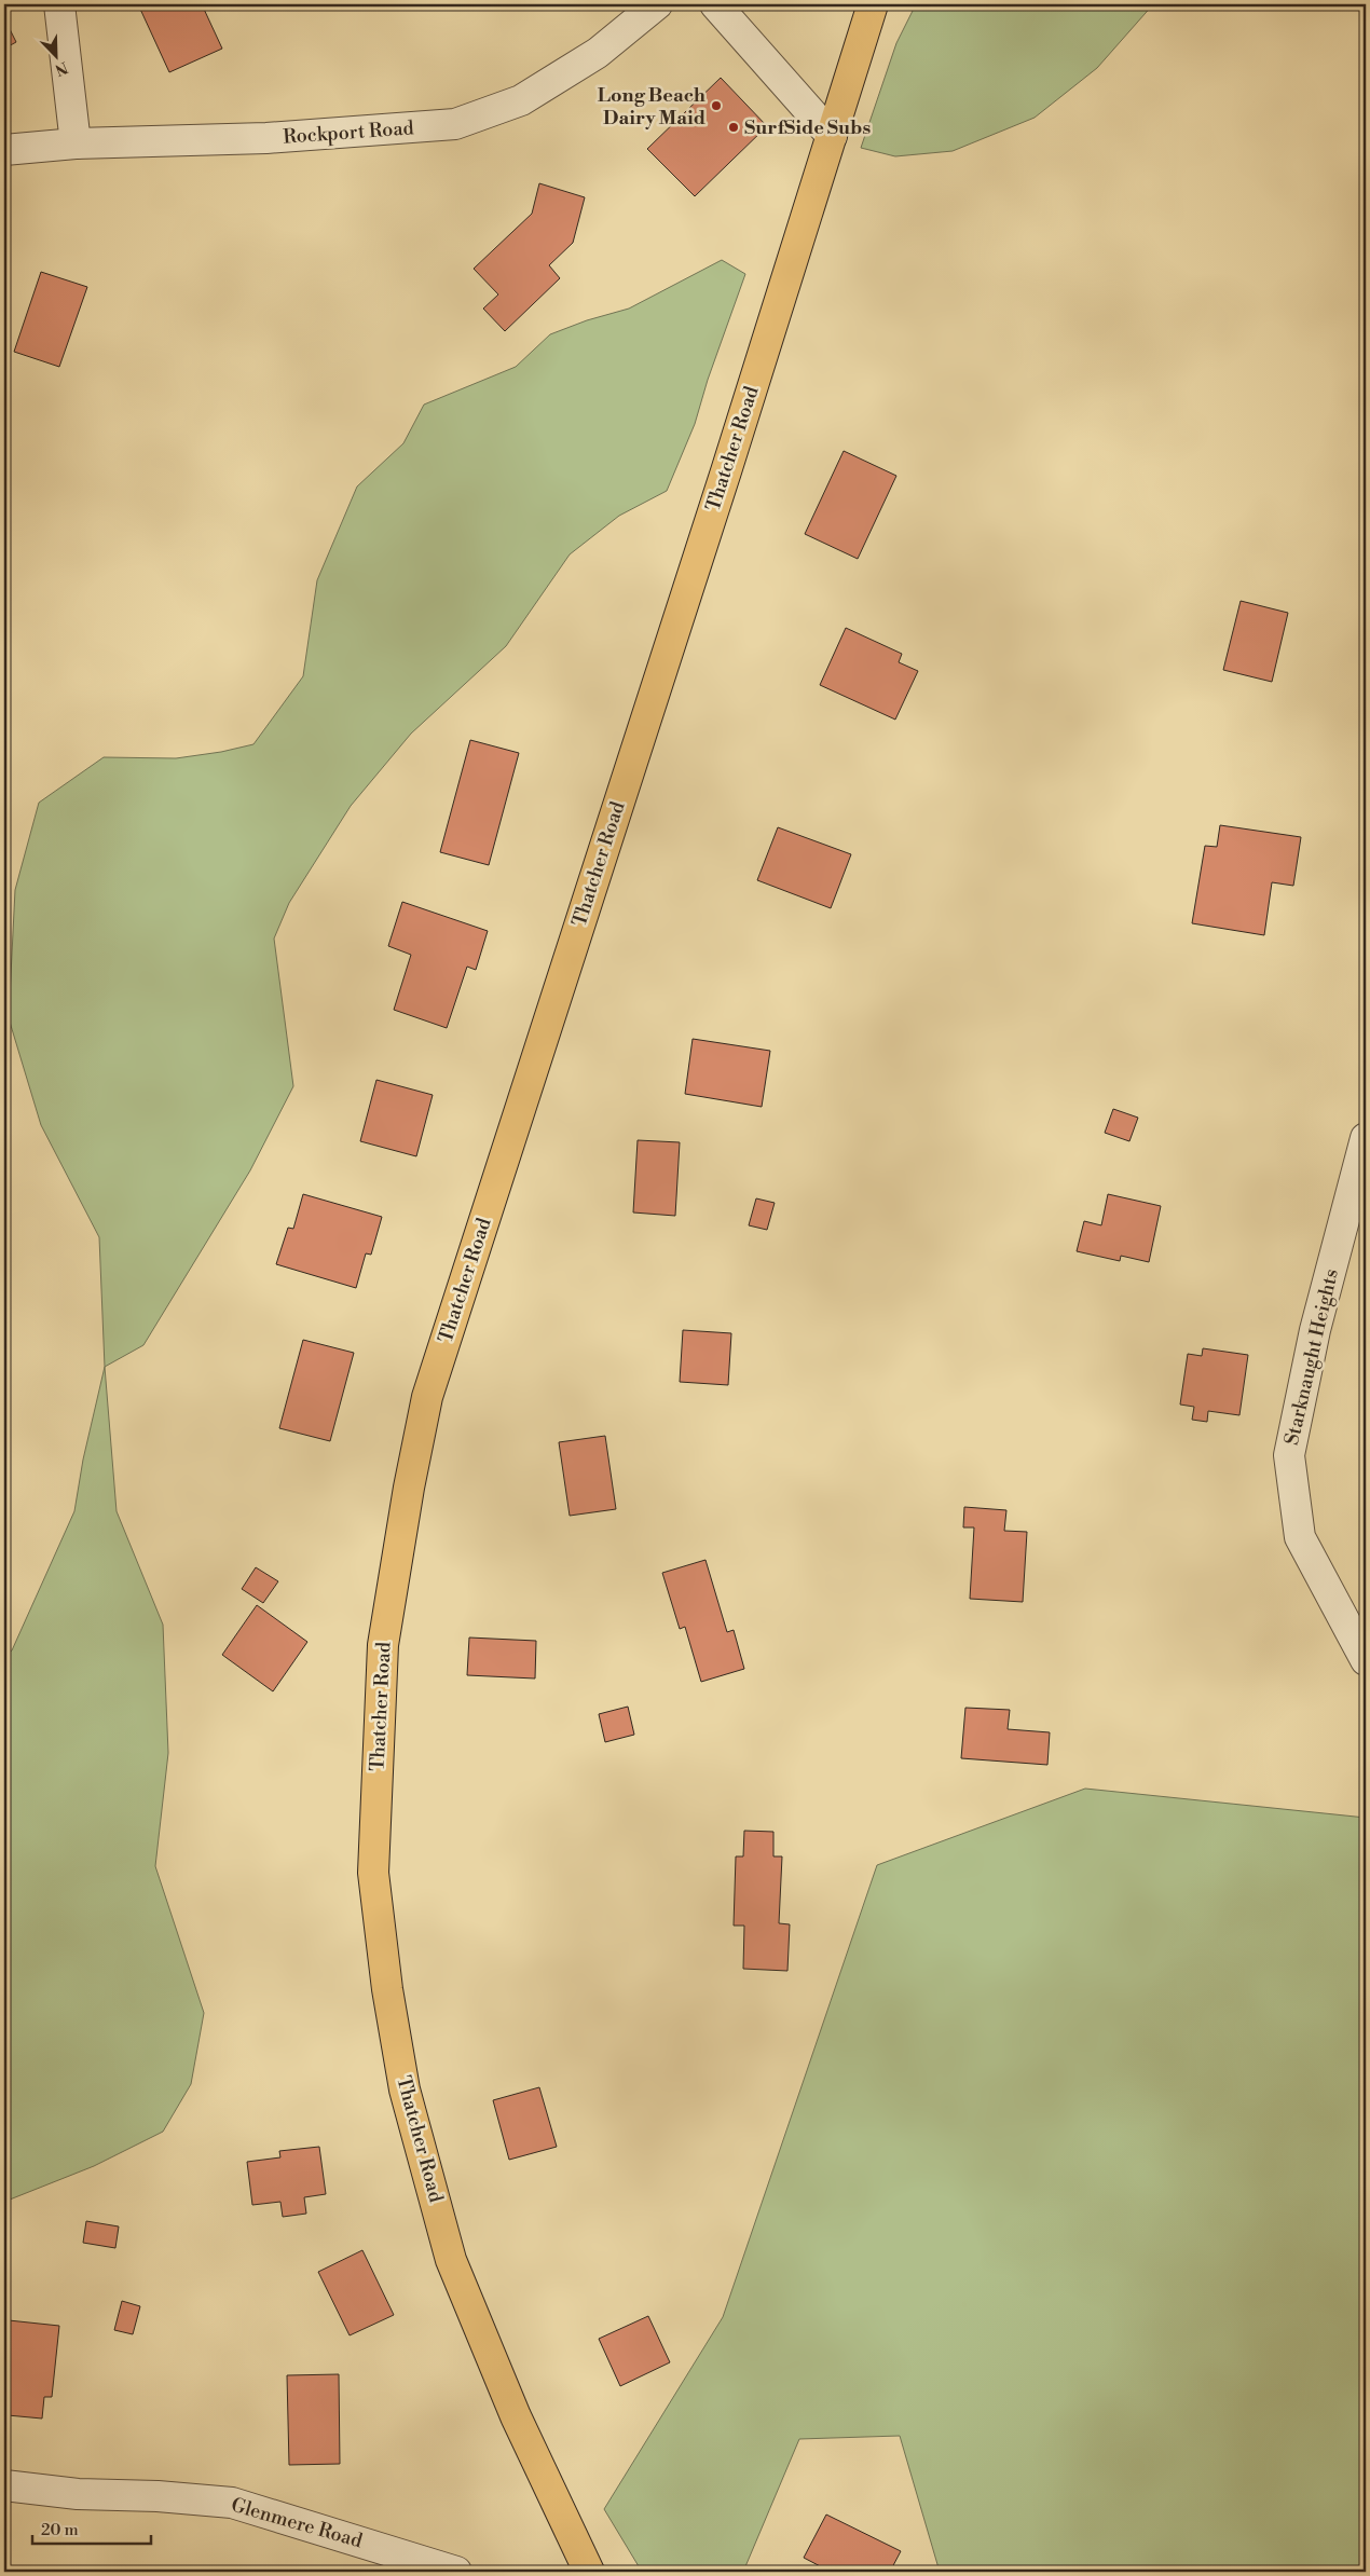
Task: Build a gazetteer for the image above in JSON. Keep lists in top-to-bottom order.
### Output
{
  "streets": {
    "main road": ["Thatcher Road"],
    "street": ["Rockport Road", "Starknaught Heights", "Glenmere Road"]
  },
  "places": ["Long Beach Dairy Maid", "SurfSide Subs"],
  "scale_bar": "20 m",
  "north": "bottom right"
}
